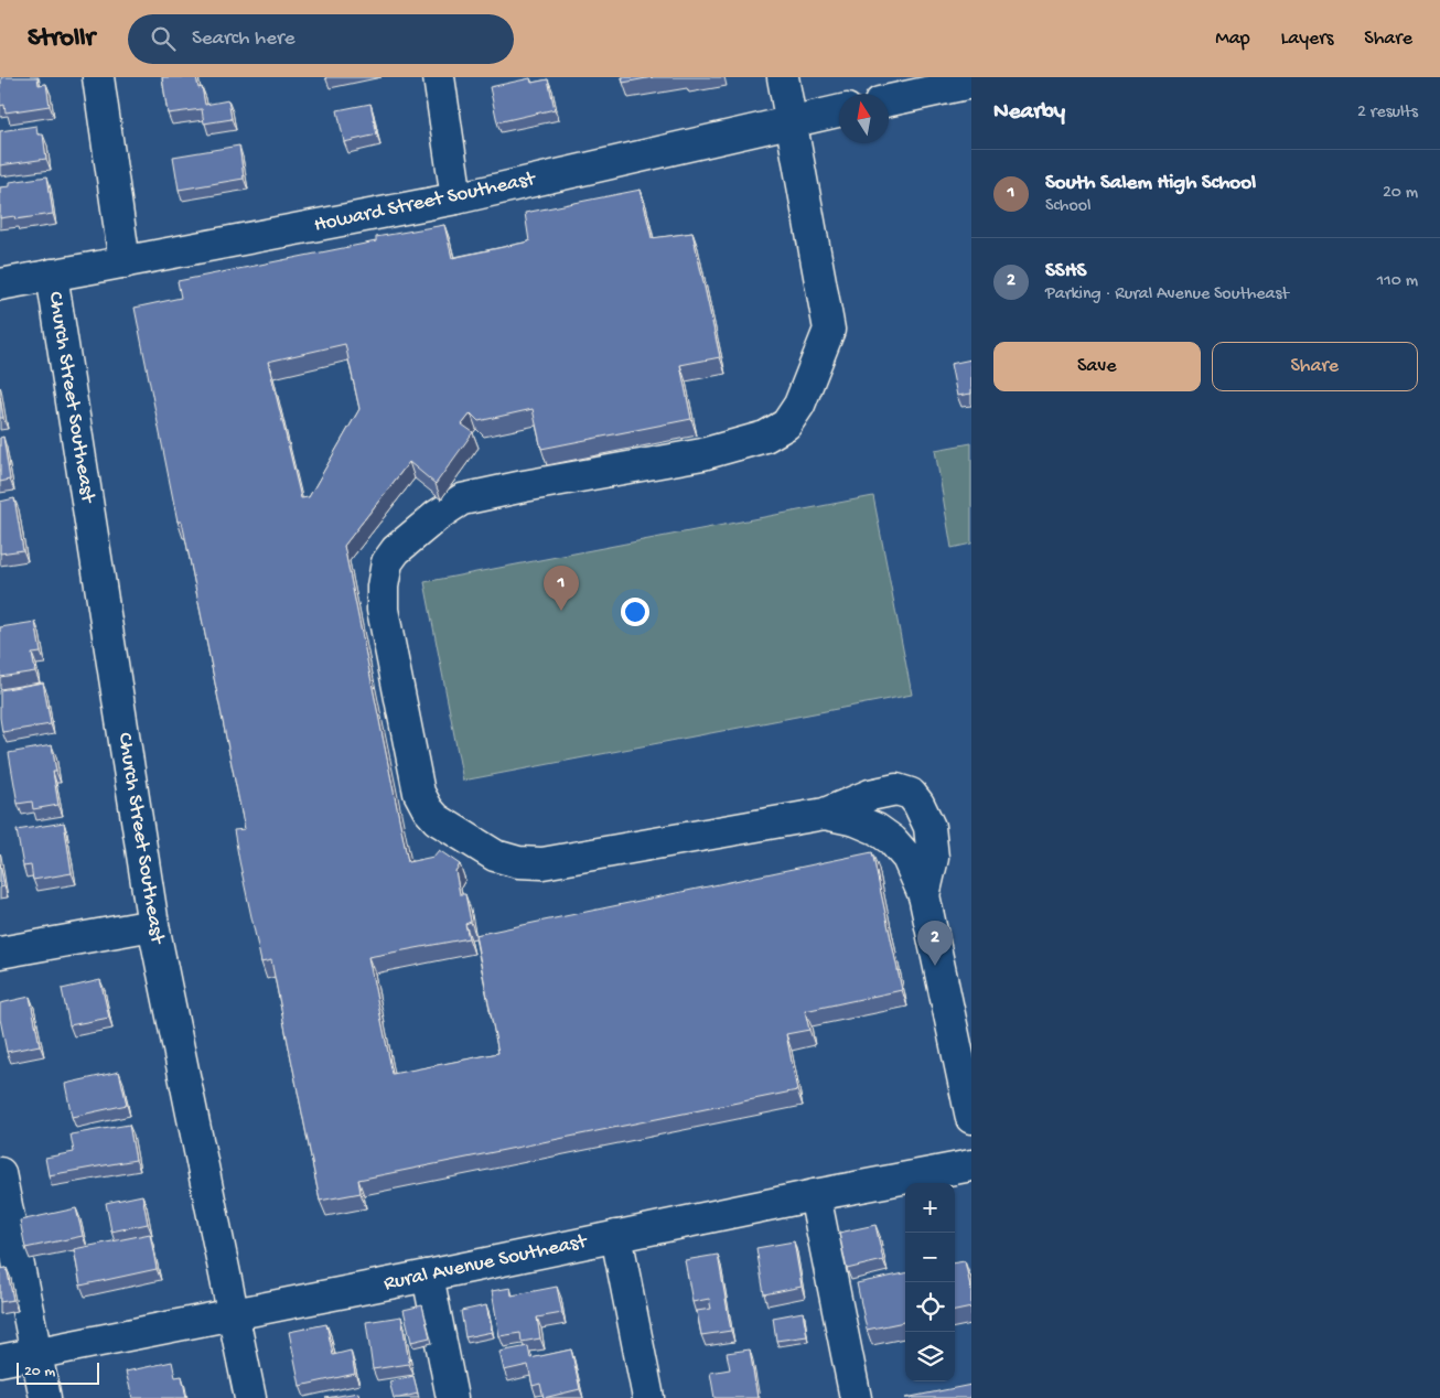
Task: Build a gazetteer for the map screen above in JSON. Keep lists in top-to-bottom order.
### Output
{
  "streets": {
    "street": ["Howard Street Southeast", "Church Street Southeast", "Rural Avenue Southeast"]
  },
  "crossings": [
    ["Howard Street Southeast", "Church Street Southeast"],
    ["Church Street Southeast", "Rural Avenue Southeast"]
  ],
  "scale_bar": "20 m",
  "north": "top",
  "page": {
    "header": "Strollr",
    "search": "Search here",
    "nav": ["Map", "Layers", "Share"],
    "heading": ["Nearby", "2 results"],
    "list": [
      {
        "mark": "1",
        "name": "South Salem High School",
        "note": "School",
        "value": "20 m"
      },
      {
        "mark": "2",
        "name": "SSHS",
        "note": "Parking · Rural Avenue Southeast",
        "value": "110 m"
      }
    ],
    "buttons": ["Save", "Share"],
    "pins": ["1", "2"],
    "map_buttons": ["+", "−"],
    "scale": "20 m"
  }
}
